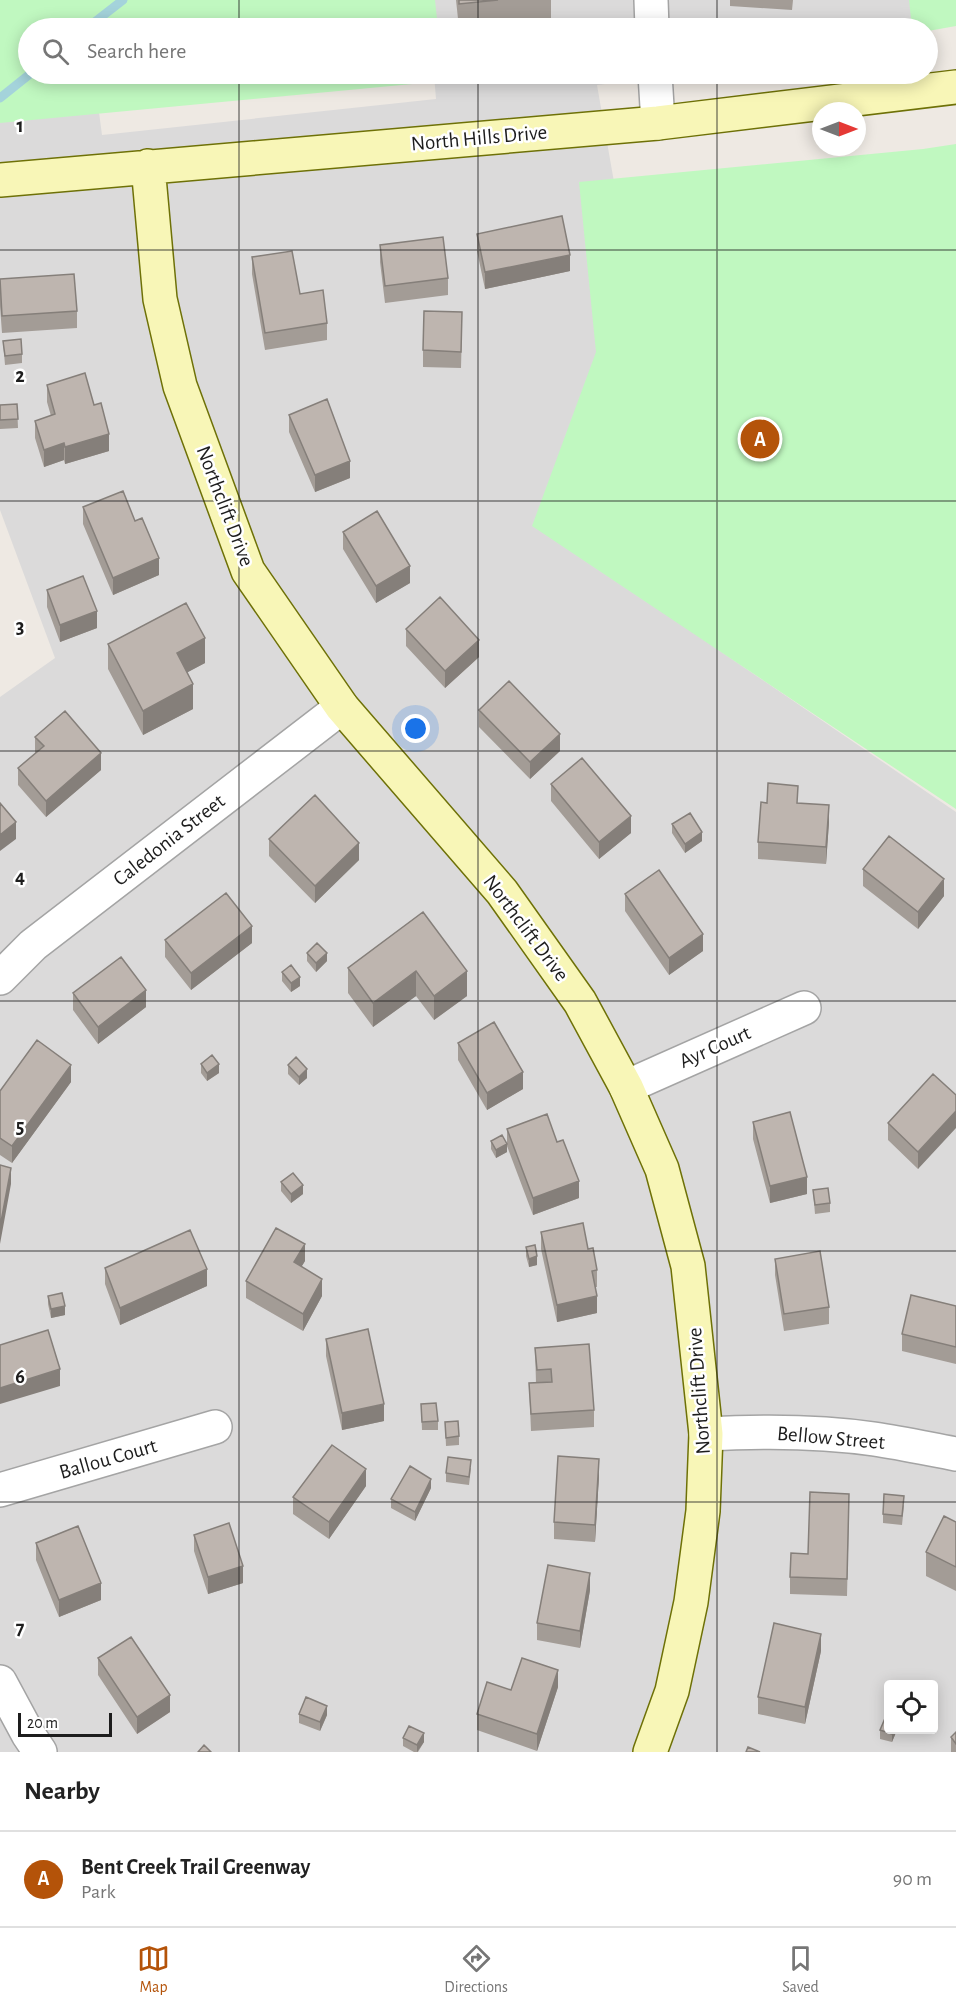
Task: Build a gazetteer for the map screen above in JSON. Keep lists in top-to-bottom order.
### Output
{
  "streets": {
    "street": [
      "North Hills Drive",
      "Northclift Drive",
      "Caledonia Street",
      "Ayr Court",
      "Bellow Street",
      "Ballou Court"
    ]
  },
  "crossings": [
    ["North Hills Drive", "Northclift Drive"],
    ["Northclift Drive", "Caledonia Street"],
    ["Northclift Drive", "Ayr Court"],
    ["Northclift Drive", "Bellow Street"]
  ],
  "scale_bar": "20 m",
  "north": "right",
  "page": {
    "search": "Search here",
    "pins": "A",
    "scale": "20 m",
    "heading": "Nearby",
    "list": [
      {
        "mark": "A",
        "name": "Bent Creek Trail Greenway",
        "note": "Park",
        "value": "90 m"
      }
    ],
    "nav": ["Map", "Directions", "Saved"]
  },
  "grid": {
    "rows": [
      "1",
      "2",
      "3",
      "4",
      "5",
      "6",
      "7"
    ]
  }
}
